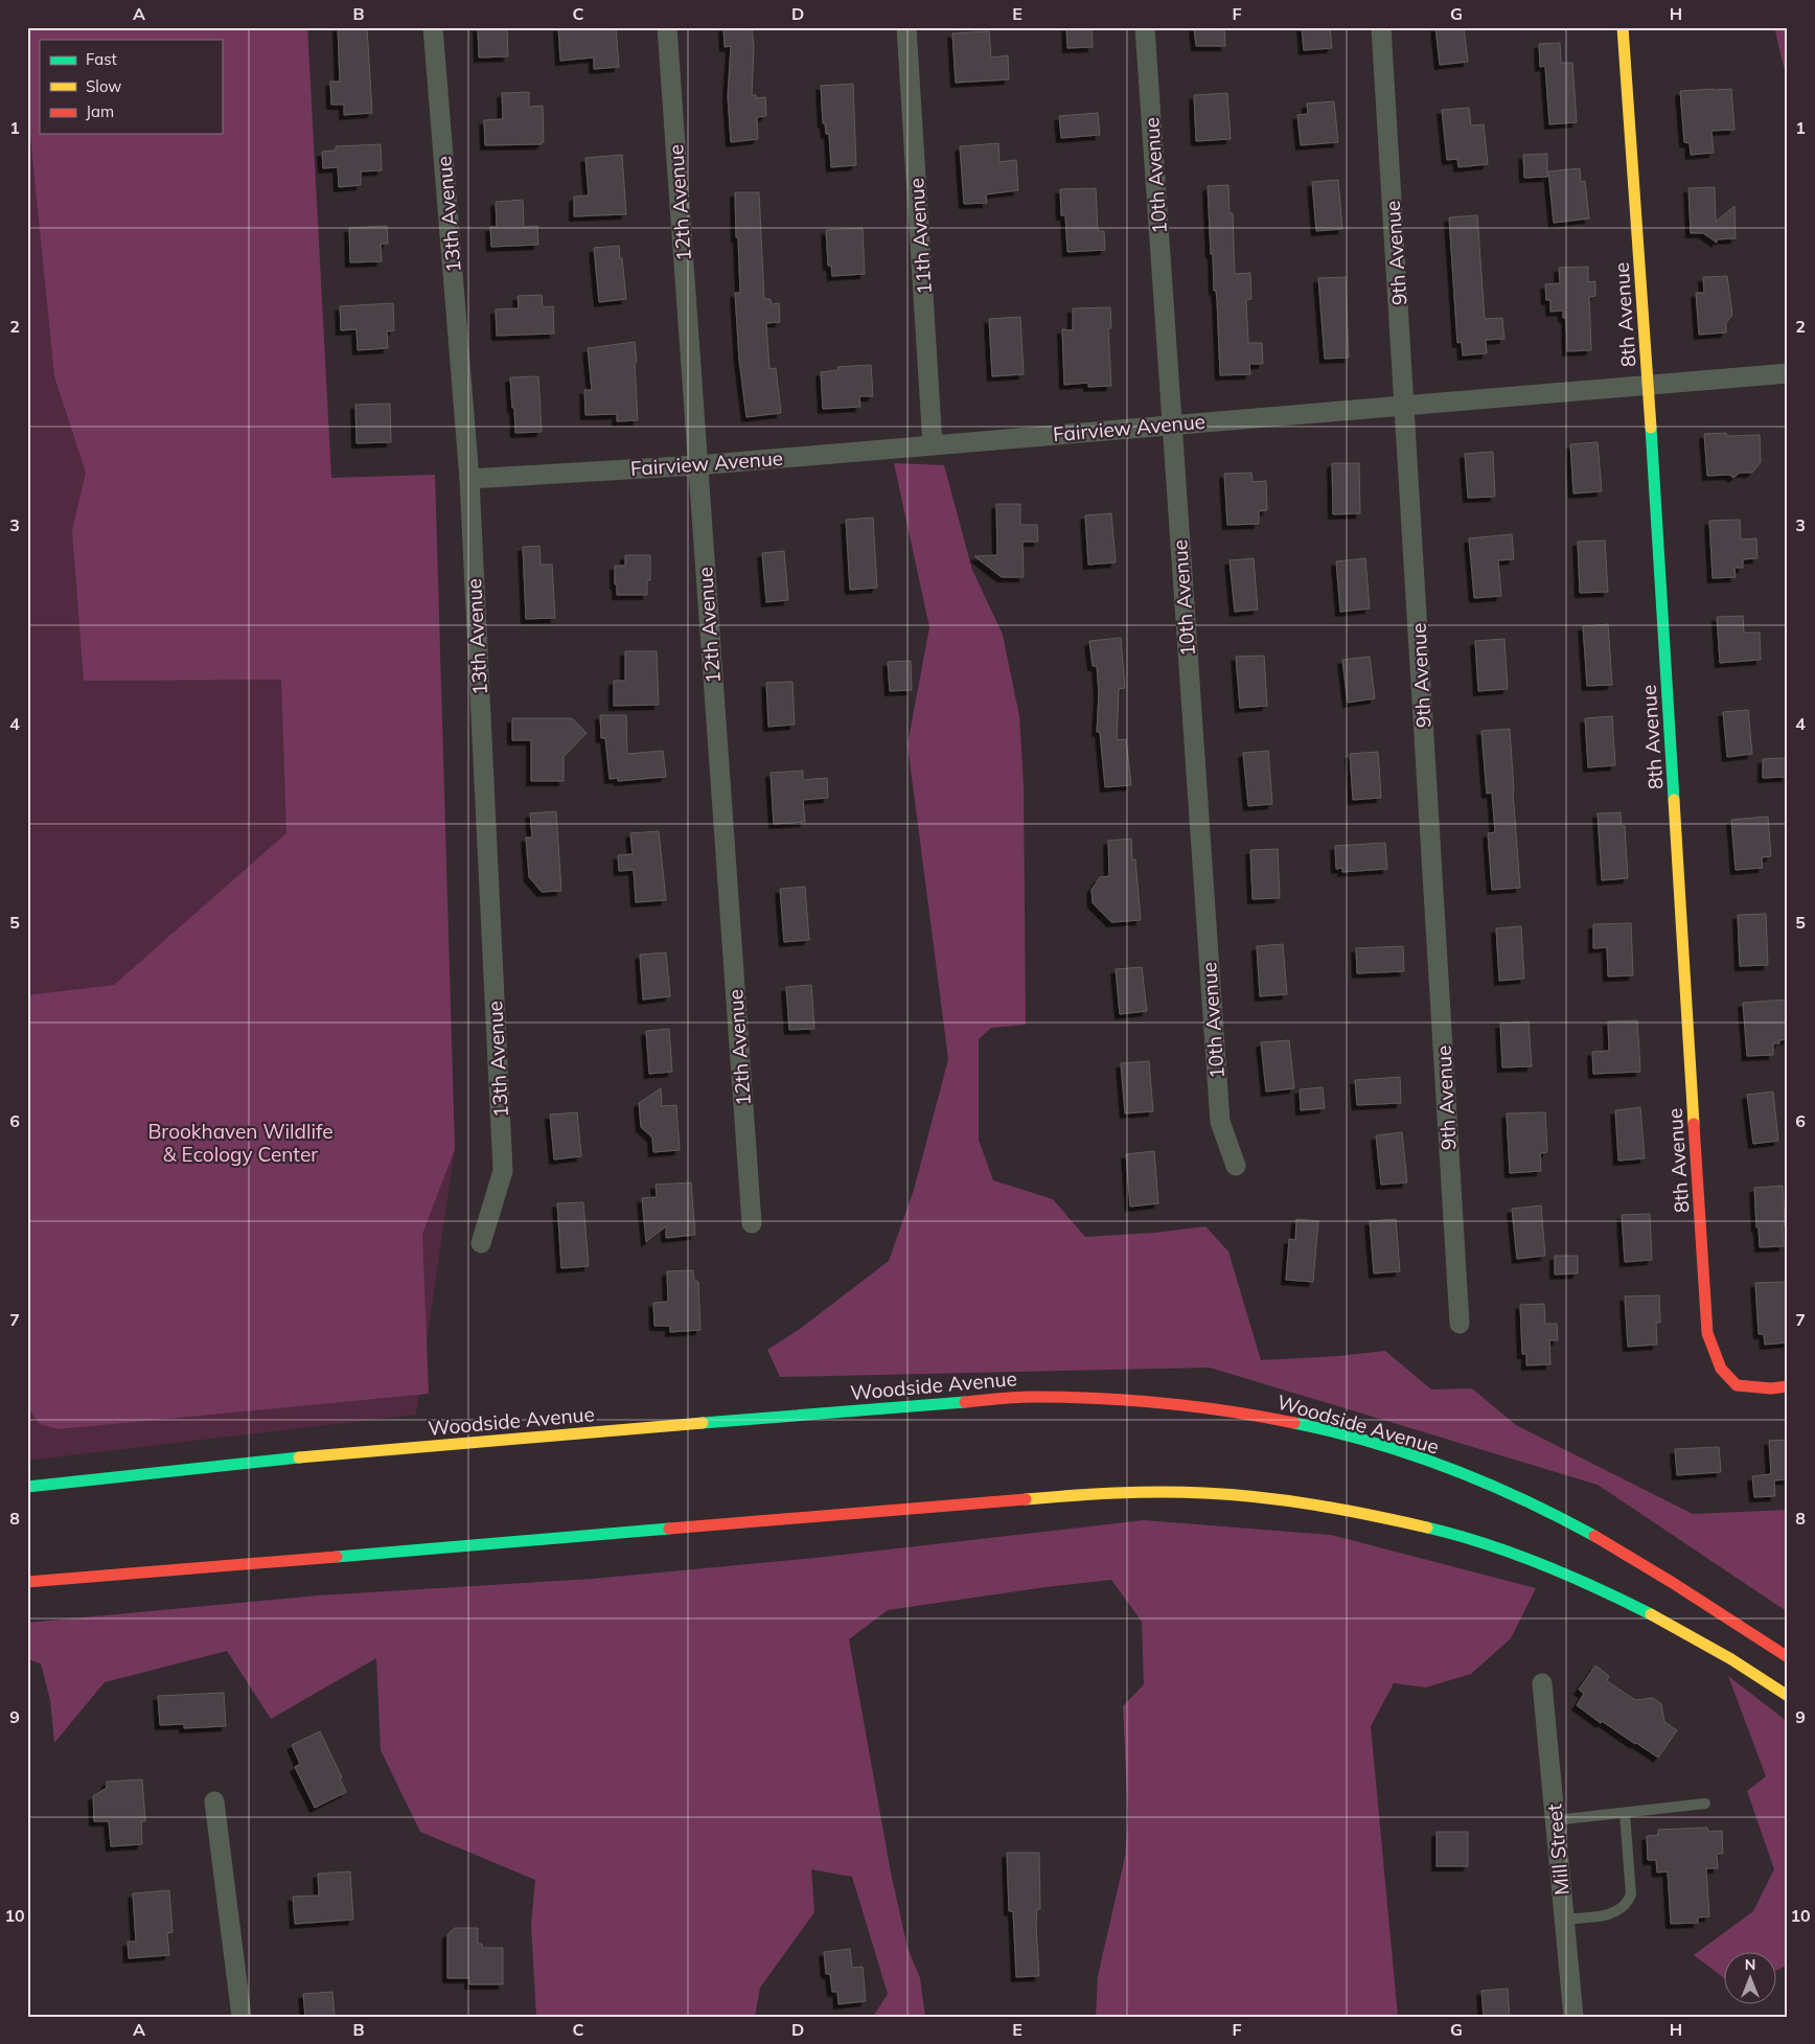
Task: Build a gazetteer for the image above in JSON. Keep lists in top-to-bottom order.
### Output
{
  "streets": {
    "main road": ["8th Avenue", "Woodside Avenue"],
    "street": [
      "10th Avenue",
      "12th Avenue",
      "13th Avenue",
      "11th Avenue",
      "9th Avenue",
      "Fairview Avenue",
      "Mill Street"
    ]
  },
  "crossings": [
    ["10th Avenue", "Fairview Avenue"],
    ["12th Avenue", "Fairview Avenue"],
    ["13th Avenue", "Fairview Avenue"],
    ["11th Avenue", "Fairview Avenue"],
    ["9th Avenue", "Fairview Avenue"],
    ["8th Avenue", "Fairview Avenue"]
  ],
  "parks": ["Brookhaven Wildlife & Ecology Center"],
  "legend": ["Fast", "Slow", "Jam"],
  "north": "top",
  "grid": {
    "columns": [
      "A",
      "B",
      "C",
      "D",
      "E",
      "F",
      "G",
      "H"
    ],
    "rows": [
      "1",
      "2",
      "3",
      "4",
      "5",
      "6",
      "7",
      "8",
      "9",
      "10"
    ]
  }
}
